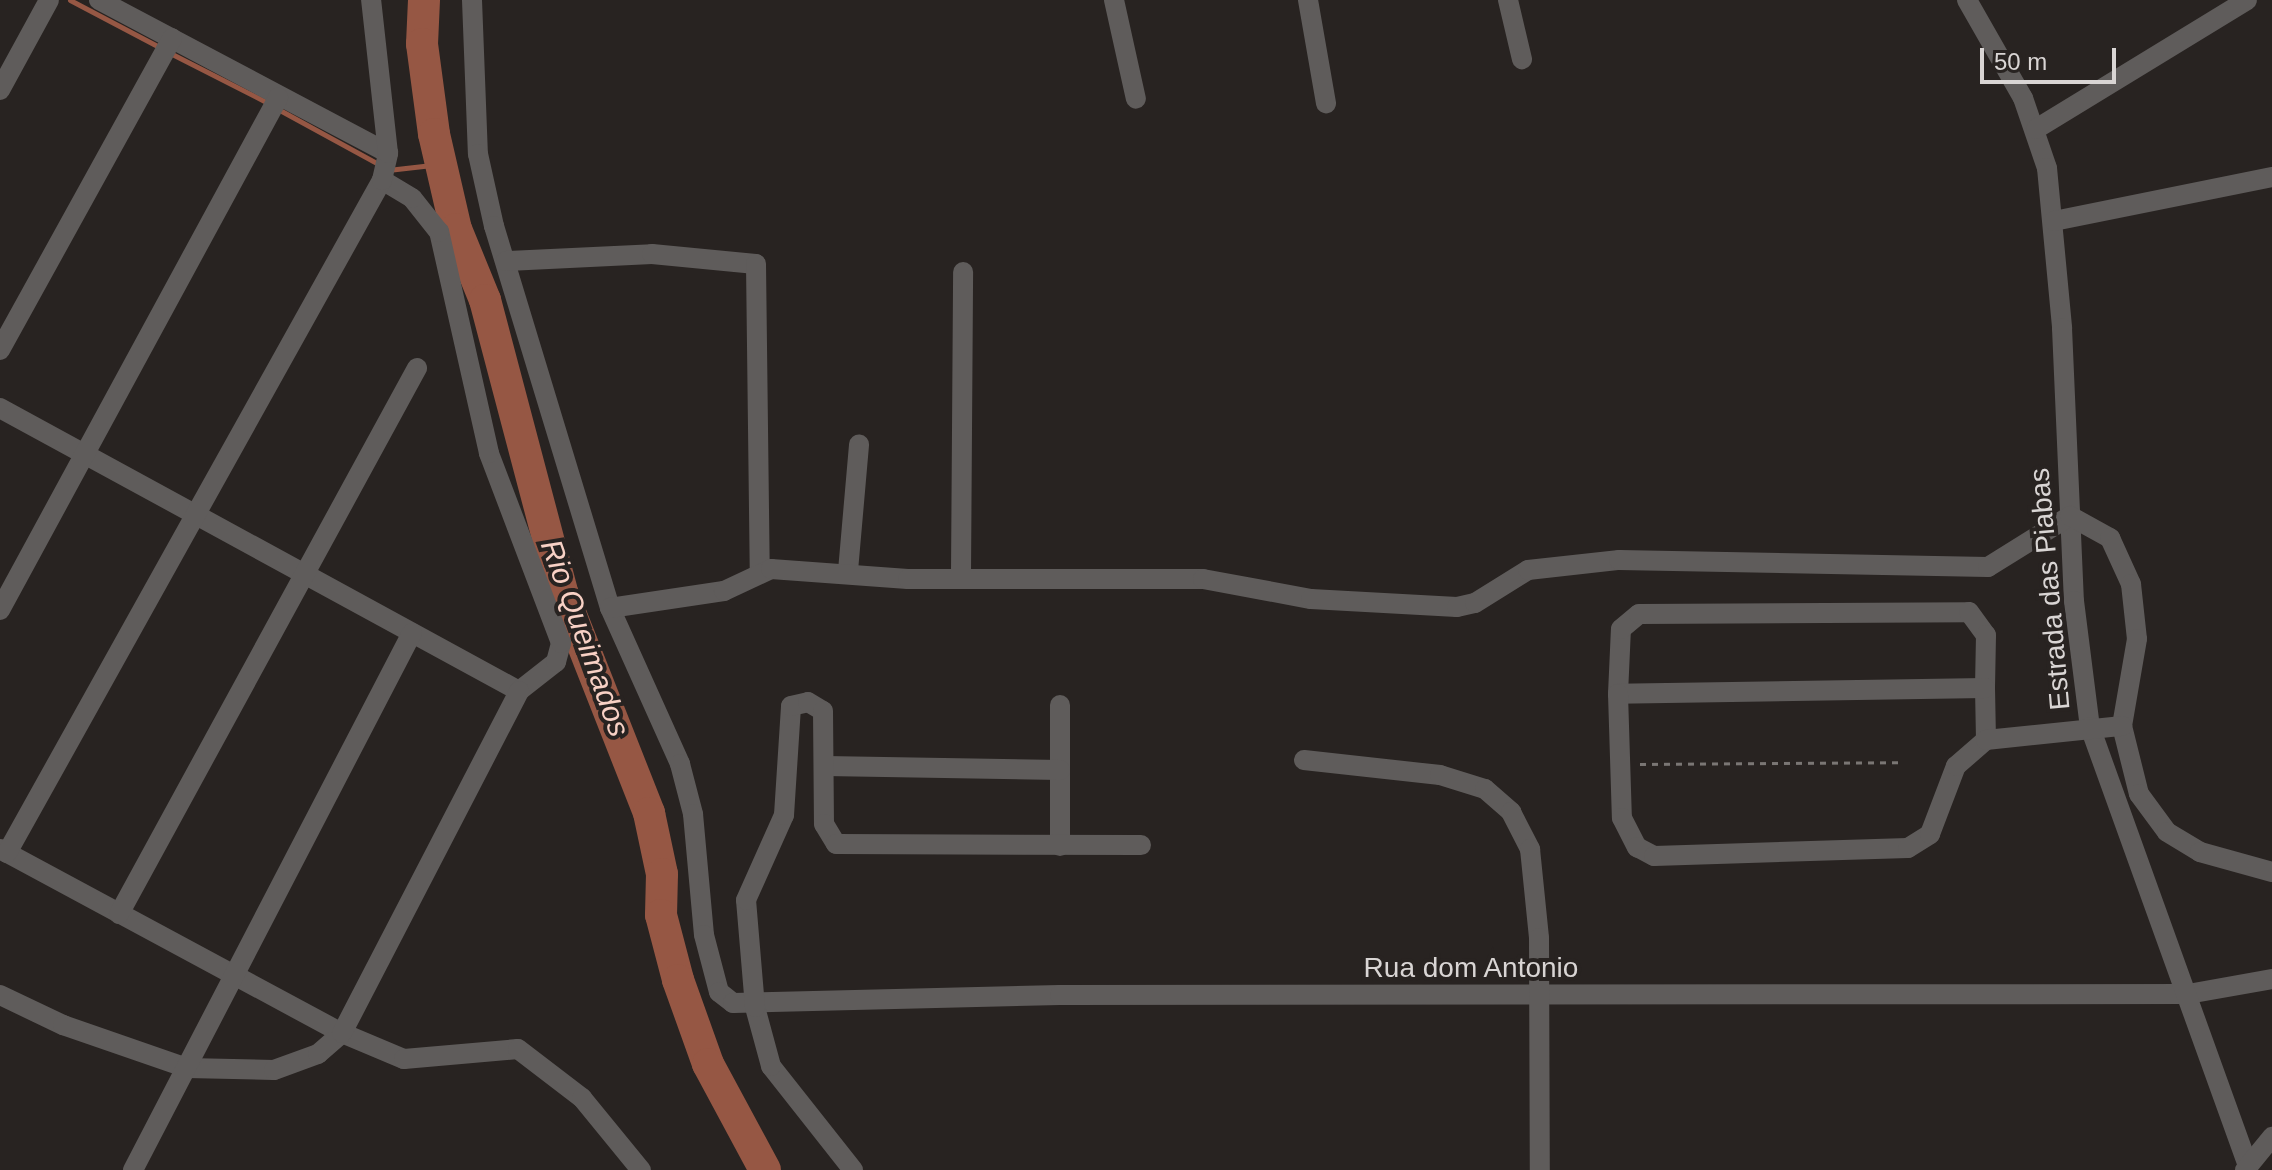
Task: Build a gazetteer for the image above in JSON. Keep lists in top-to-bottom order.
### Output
{
  "streets": {
    "street": ["Estrada das Piabas", "Rua dom Antonio"]
  },
  "crossings": [
    ["Estrada das Piabas", "Rua dom Antonio"]
  ],
  "water": ["Rio Queimados"],
  "scale_bar": "50 m"
}
